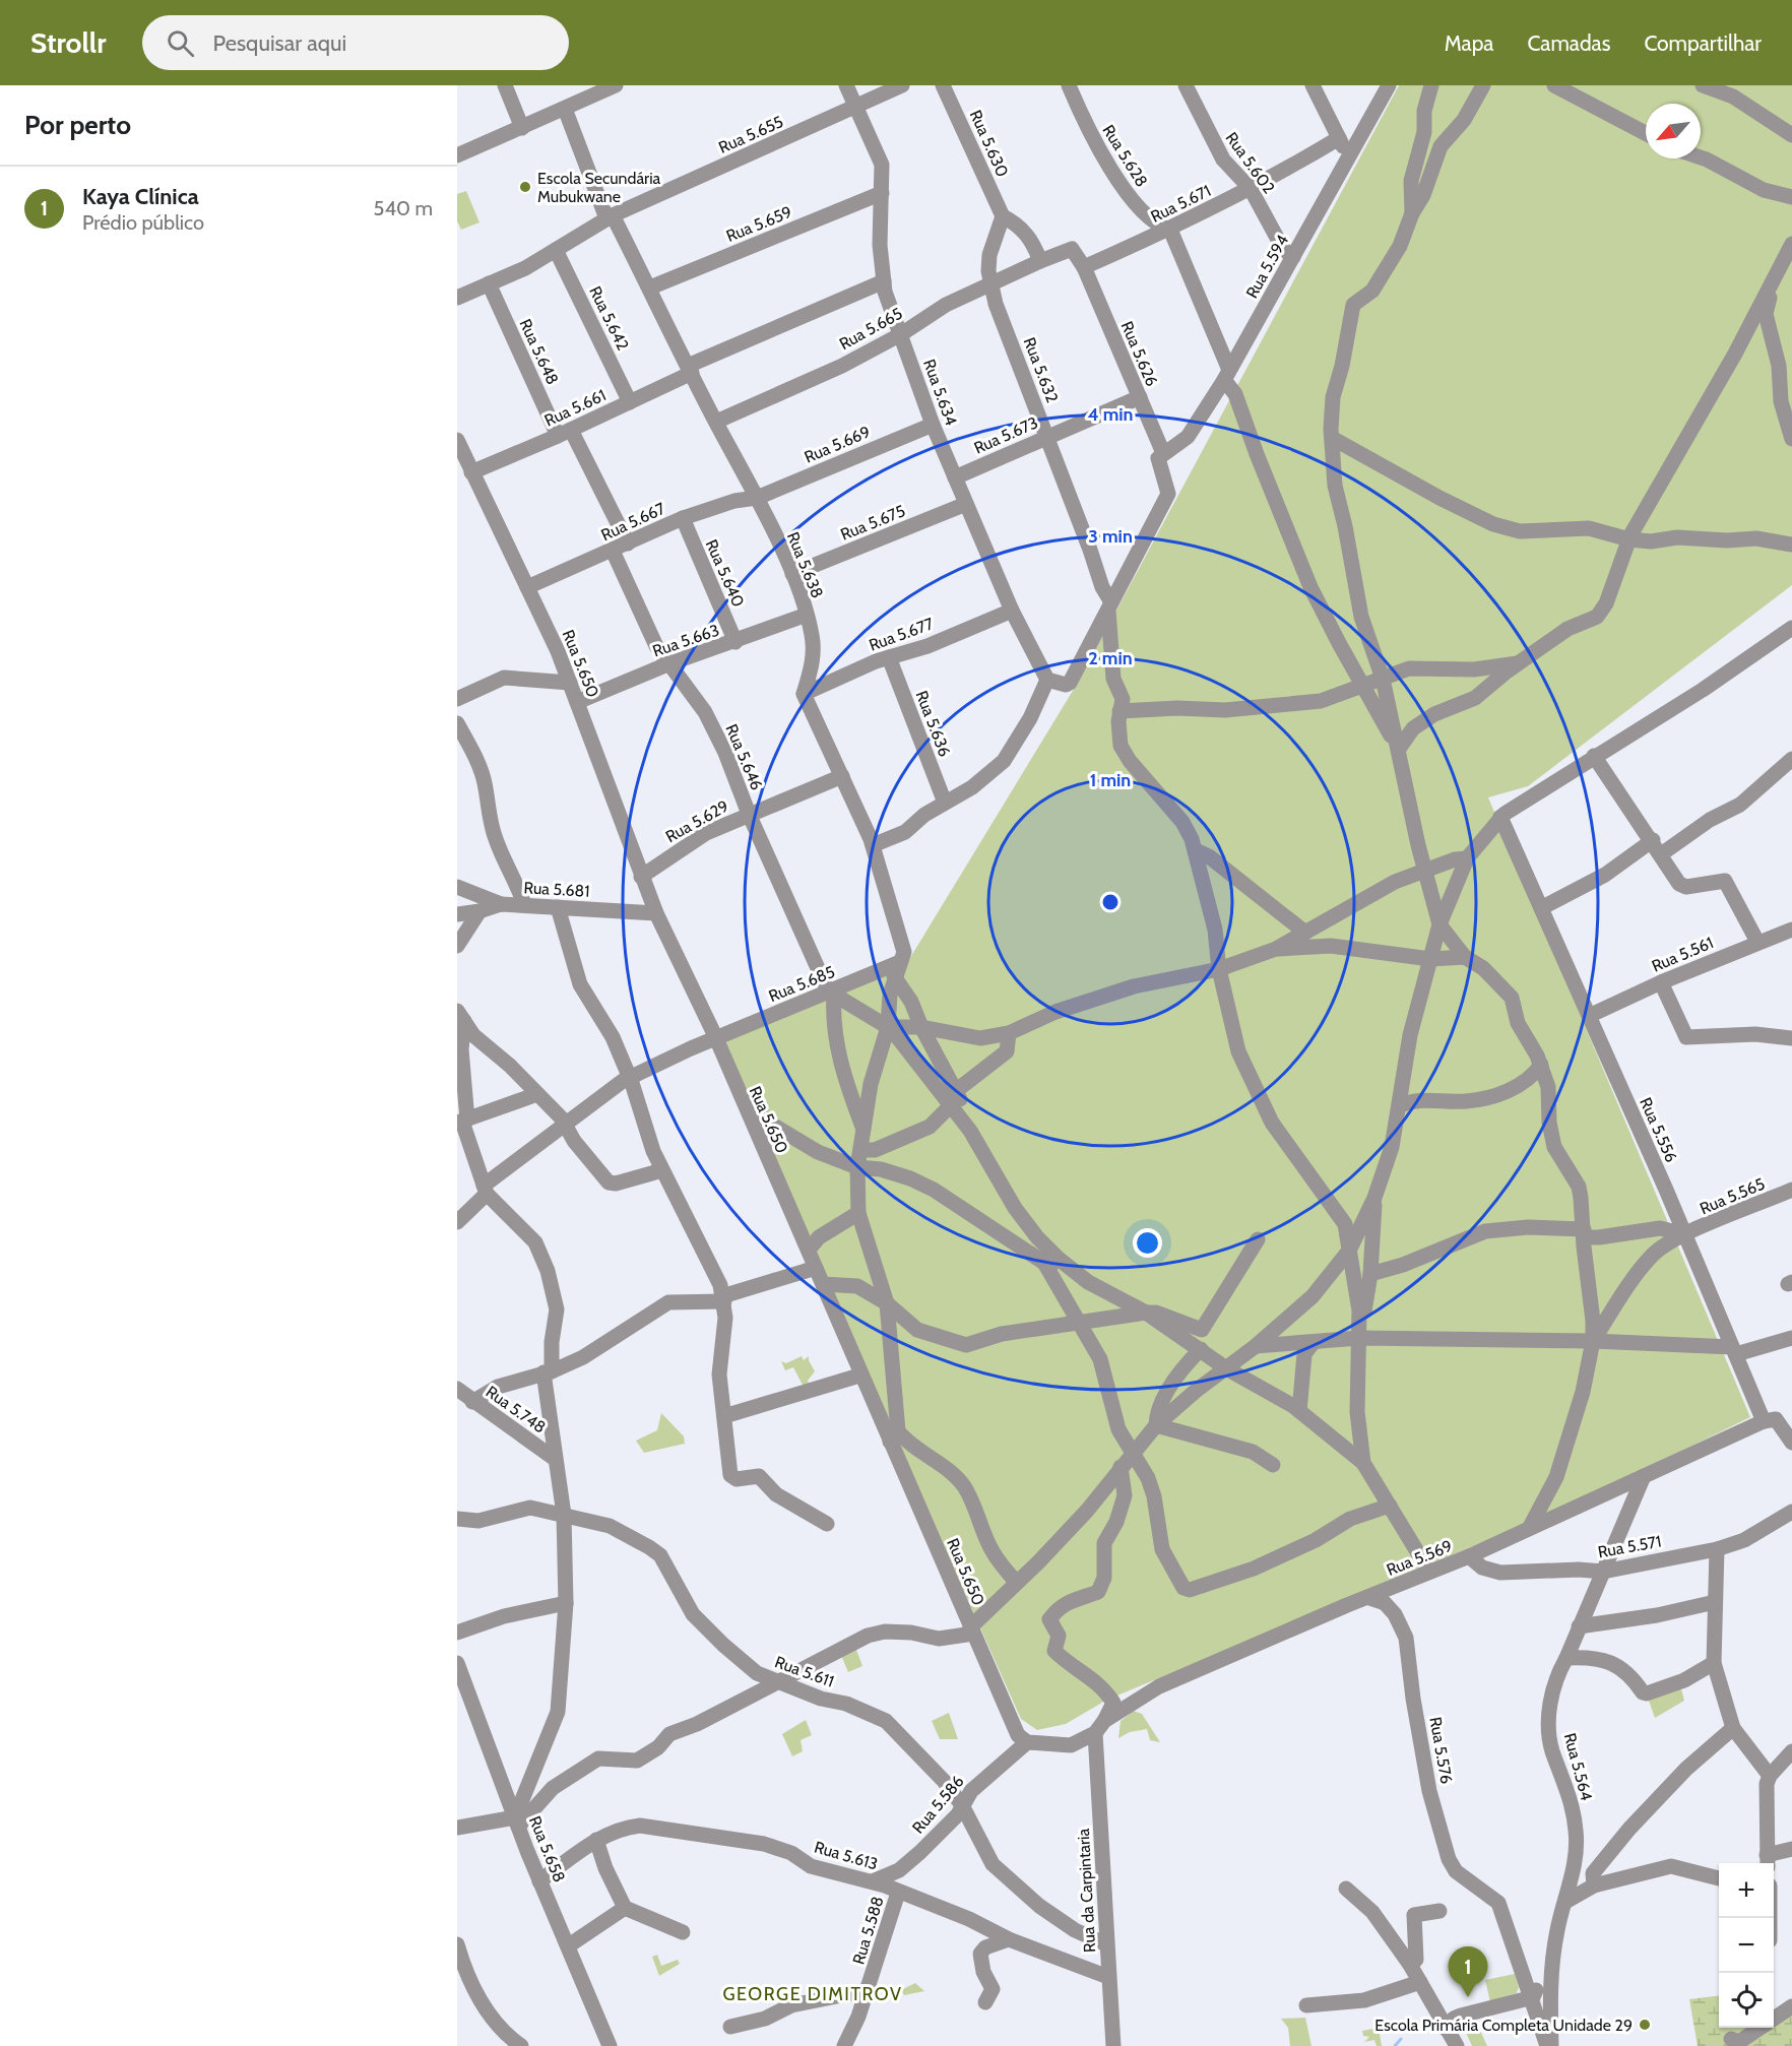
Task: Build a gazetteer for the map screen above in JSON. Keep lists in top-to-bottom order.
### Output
{
  "streets": {
    "street": [
      "Rua 5.655",
      "Rua 5.630",
      "Rua 5.628",
      "Rua 5.602",
      "Rua 5.671",
      "Rua 5.659",
      "Rua 5.594",
      "Rua 5.642",
      "Rua 5.665",
      "Rua 5.648",
      "Rua 5.626",
      "Rua 5.632",
      "Rua 5.634",
      "Rua 5.661",
      "Rua 5.673",
      "Rua 5.669",
      "Rua 5.667",
      "Rua 5.675",
      "Rua 5.638",
      "Rua 5.640",
      "Rua 5.677",
      "Rua 5.663",
      "Rua 5.650",
      "Rua 5.636",
      "Rua 5.646",
      "Rua 5.629",
      "Rua 5.681",
      "Rua 5.561",
      "Rua 5.685",
      "Rua 5.556",
      "Rua 5.565",
      "Rua 5.748",
      "Rua 5.571",
      "Rua 5.569",
      "Rua 5.611",
      "Rua 5.576",
      "Rua 5.564",
      "Rua 5.586",
      "Rua 5.658",
      "Rua 5.613",
      "Rua da Carpintaria",
      "Rua 5.588"
    ]
  },
  "crossings": [
    ["Rua 5.655", "Rua 5.642"],
    ["Rua 5.655", "Rua 5.648"],
    ["Rua 5.655", "Rua 5.634"],
    ["Rua 5.655", "Rua 5.638"],
    ["Rua 5.630", "Rua 5.632"],
    ["Rua 5.628", "Rua 5.671"],
    ["Rua 5.602", "Rua 5.671"],
    ["Rua 5.602", "Rua 5.594"],
    ["Rua 5.671", "Rua 5.626"],
    ["Rua 5.659", "Rua 5.634"],
    ["Rua 5.659", "Rua 5.638"],
    ["Rua 5.594", "Rua 5.626"],
    ["Rua 5.642", "Rua 5.661"],
    ["Rua 5.665", "Rua 5.632"],
    ["Rua 5.665", "Rua 5.634"],
    ["Rua 5.665", "Rua 5.638"],
    ["Rua 5.648", "Rua 5.661"],
    ["Rua 5.626", "Rua 5.673"],
    ["Rua 5.632", "Rua 5.673"],
    ["Rua 5.634", "Rua 5.661"],
    ["Rua 5.634", "Rua 5.673"],
    ["Rua 5.634", "Rua 5.669"],
    ["Rua 5.634", "Rua 5.675"],
    ["Rua 5.634", "Rua 5.677"],
    ["Rua 5.661", "Rua 5.638"],
    ["Rua 5.661", "Rua 5.650"],
    ["Rua 5.669", "Rua 5.667"],
    ["Rua 5.669", "Rua 5.638"],
    ["Rua 5.667", "Rua 5.638"],
    ["Rua 5.667", "Rua 5.640"],
    ["Rua 5.667", "Rua 5.650"],
    ["Rua 5.667", "Rua 5.646"],
    ["Rua 5.675", "Rua 5.638"],
    ["Rua 5.638", "Rua 5.677"],
    ["Rua 5.638", "Rua 5.663"],
    ["Rua 5.640", "Rua 5.663"],
    ["Rua 5.677", "Rua 5.636"],
    ["Rua 5.663", "Rua 5.650"],
    ["Rua 5.663", "Rua 5.646"],
    ["Rua 5.650", "Rua 5.629"],
    ["Rua 5.650", "Rua 5.681"],
    ["Rua 5.650", "Rua 5.685"],
    ["Rua 5.650", "Rua 5.586"],
    ["Rua 5.646", "Rua 5.629"],
    ["Rua 5.646", "Rua 5.685"],
    ["Rua 5.561", "Rua 5.556"],
    ["Rua 5.556", "Rua 5.565"],
    ["Rua 5.556", "Rua 5.569"],
    ["Rua 5.571", "Rua 5.569"],
    ["Rua 5.571", "Rua 5.564"],
    ["Rua 5.569", "Rua 5.576"],
    ["Rua 5.569", "Rua 5.564"],
    ["Rua 5.569", "Rua da Carpintaria"],
    ["Rua 5.611", "Rua 5.586"],
    ["Rua 5.611", "Rua da Carpintaria"],
    ["Rua 5.586", "Rua 5.613"],
    ["Rua 5.658", "Rua 5.613"],
    ["Rua 5.613", "Rua da Carpintaria"],
    ["Rua 5.613", "Rua 5.588"]
  ],
  "districts": ["GEORGE DIMITROV"],
  "places": ["Escola Secundária Mubukwane", "Escola Primária Completa Unidade 29"],
  "north": "bottom left",
  "page": {
    "header": "Strollr",
    "search": "Pesquisar aqui",
    "nav": ["Mapa", "Camadas", "Compartilhar"],
    "heading": "Por perto",
    "list": [
      {
        "mark": "1",
        "name": "Kaya Clínica",
        "note": "Prédio público",
        "value": "540 m"
      }
    ],
    "map_buttons": ["+", "−"],
    "pins": "1"
  },
  "rings": [
    "4 min",
    "3 min",
    "2 min",
    "1 min"
  ]
}
